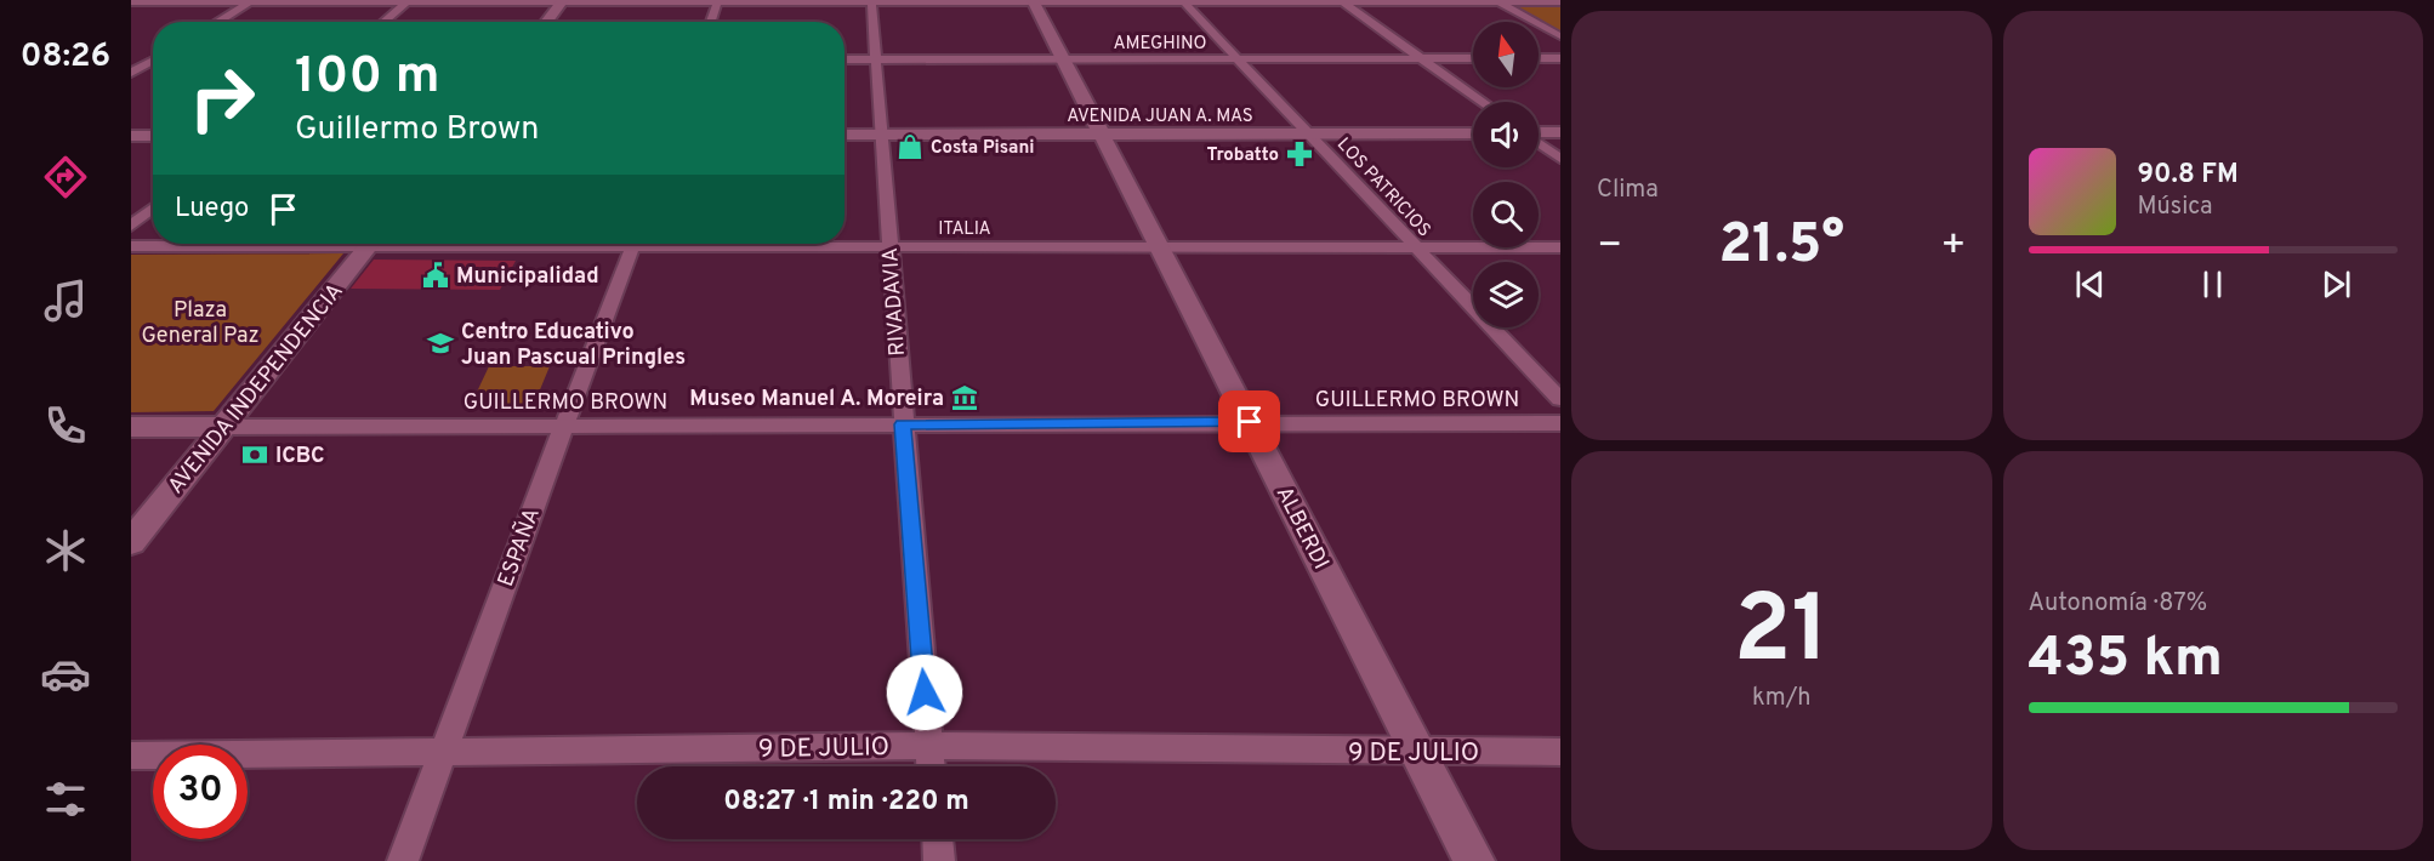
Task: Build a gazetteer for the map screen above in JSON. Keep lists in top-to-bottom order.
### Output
{
  "streets": {
    "main road": ["AVENIDA JUAN A. MAS", "AVENIDA INDEPENDENCIA", "ALBERDI"],
    "street": [
      "AMEGHINO",
      "LOS PATRICIOS",
      "ITALIA",
      "RIVADAVIA",
      "GUILLERMO BROWN",
      "ESPAÑA",
      "9 DE JULIO"
    ]
  },
  "crossings": [
    ["AMEGHINO", "LOS PATRICIOS"],
    ["AMEGHINO", "RIVADAVIA"],
    ["AMEGHINO", "ALBERDI"],
    ["AVENIDA JUAN A. MAS", "LOS PATRICIOS"],
    ["AVENIDA JUAN A. MAS", "RIVADAVIA"],
    ["AVENIDA JUAN A. MAS", "ALBERDI"],
    ["LOS PATRICIOS", "ITALIA"],
    ["ITALIA", "RIVADAVIA"],
    ["ITALIA", "ALBERDI"],
    ["RIVADAVIA", "GUILLERMO BROWN"],
    ["RIVADAVIA", "9 DE JULIO"],
    ["AVENIDA INDEPENDENCIA", "GUILLERMO BROWN"],
    ["GUILLERMO BROWN", "ALBERDI"],
    ["GUILLERMO BROWN", "ESPAÑA"],
    ["ALBERDI", "9 DE JULIO"],
    ["ESPAÑA", "9 DE JULIO"]
  ],
  "parks": ["Plaza General Paz"],
  "places": {
    "shop": ["Costa Pisani"],
    "pharmacy": ["Trobatto"],
    "public building": ["Municipalidad"],
    "school or university": ["Centro Educativo Juan Pascual Pringles"],
    "museum": ["Museo Manuel A. Moreira"],
    "bank": ["ICBC"]
  },
  "north": "top",
  "page": {
    "tabs": "08:26",
    "tile": [
      "Clima",
      ["21", "km/h"],
      ["Autonomía · 87%", "435 km"]
    ],
    "turn": ["100 m", "Guillermo Brown"],
    "song": ["90.8 FM", "Música"],
    "then": "Luego",
    "heat": ["−", "21.5°", "+"],
    "limit": "30",
    "trip": "08:27 · 1 min · 220 m"
  }
}
